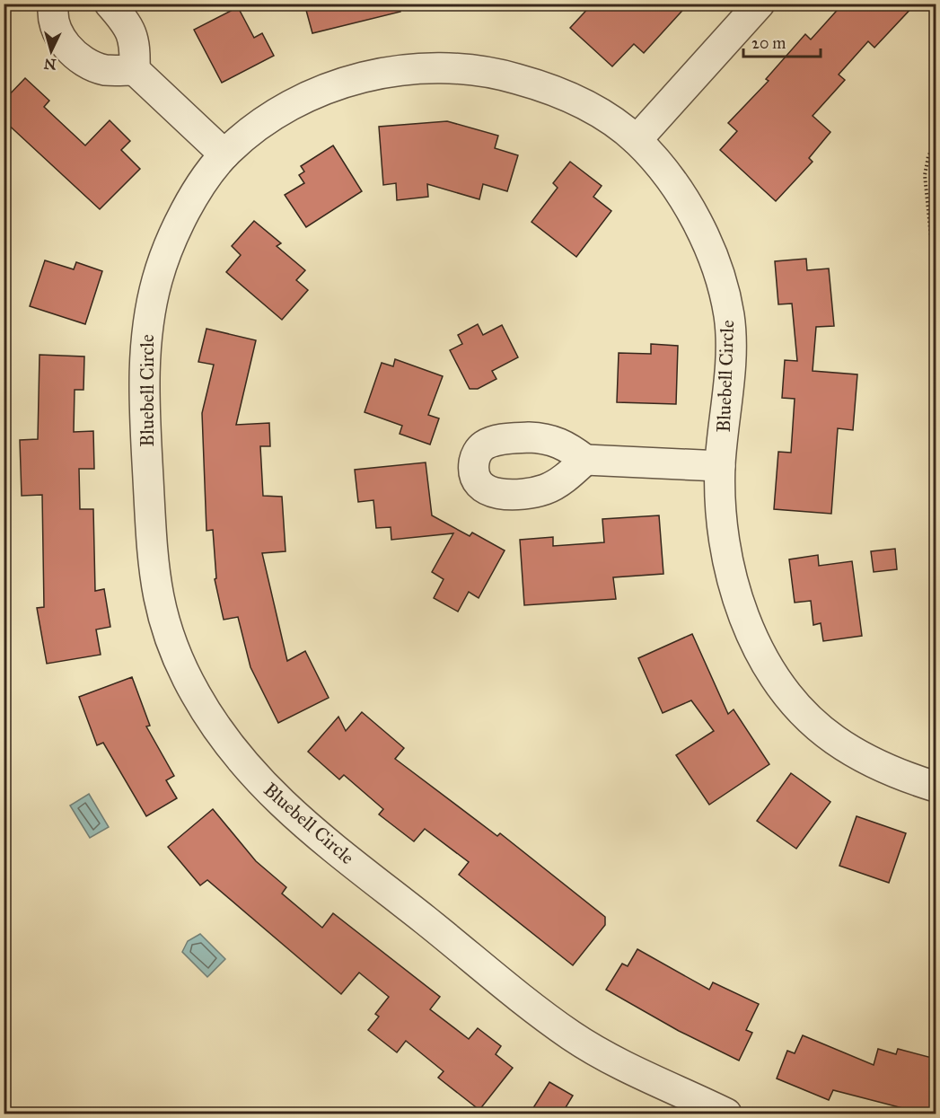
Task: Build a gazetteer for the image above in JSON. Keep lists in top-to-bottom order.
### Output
{
  "streets": {
    "street": ["Bluebell Circle"]
  },
  "scale_bar": "20 m",
  "north": "bottom"
}
